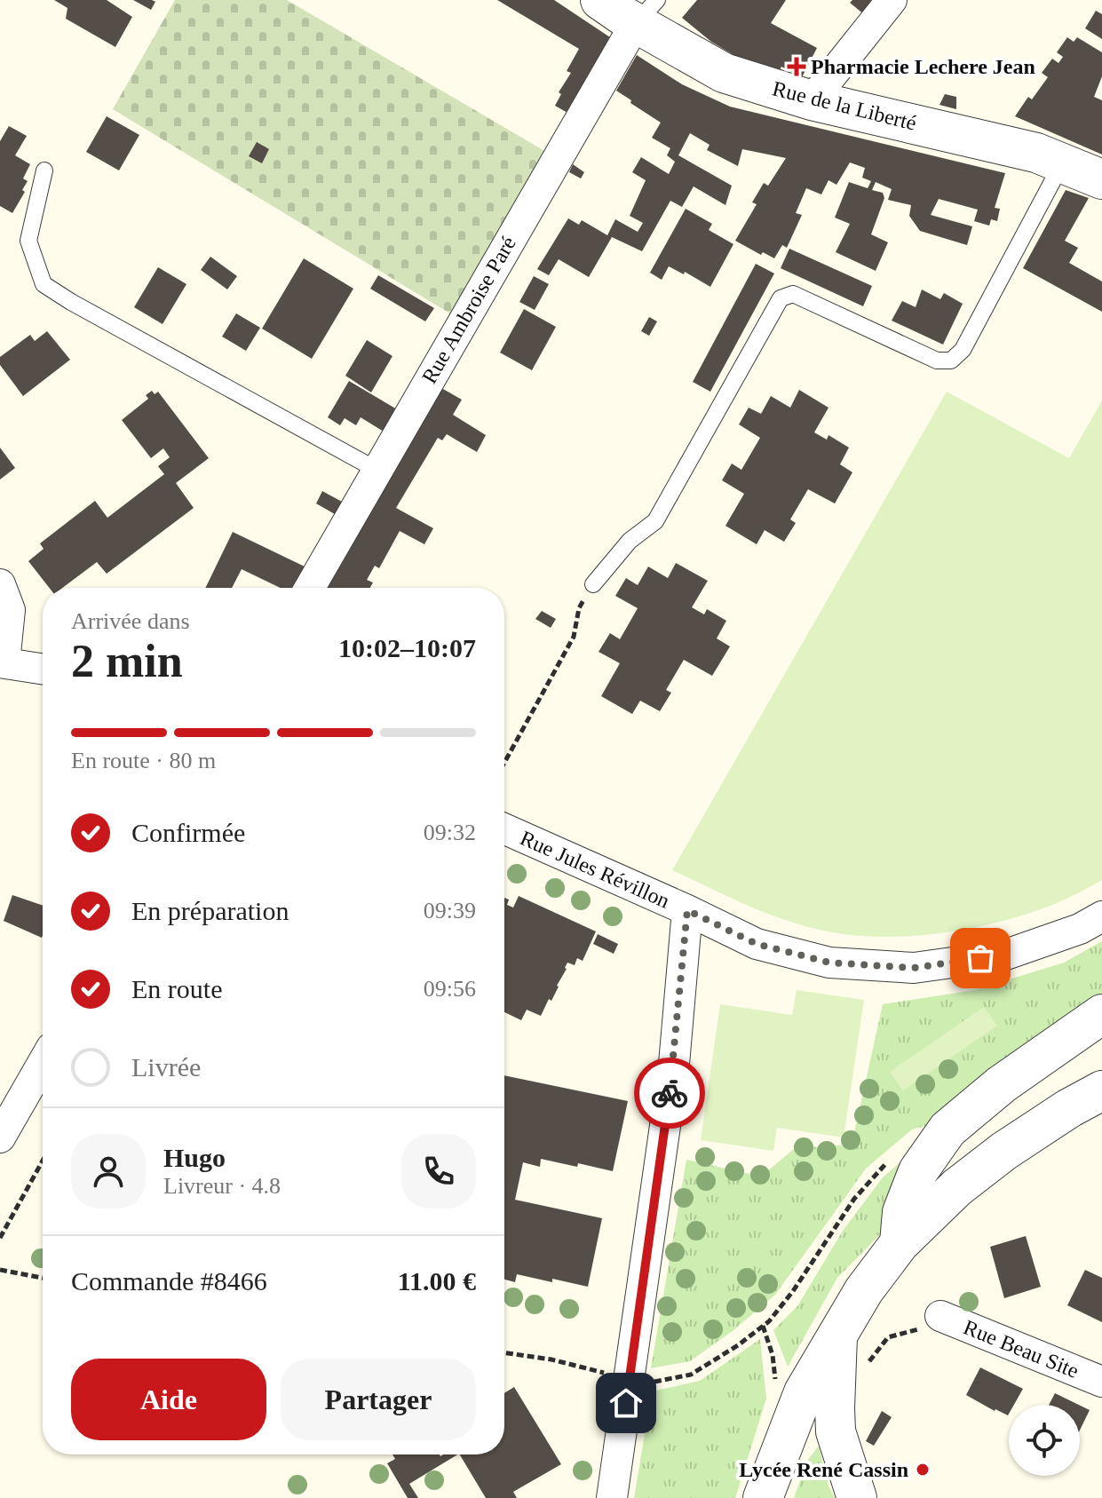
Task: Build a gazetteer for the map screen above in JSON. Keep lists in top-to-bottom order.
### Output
{
  "streets": {
    "street": [
      "Rue de la Liberté",
      "Rue Ambroise Paré",
      "Rue Jules Révillon",
      "Rue Beau Site"
    ]
  },
  "crossings": [
    ["Rue de la Liberté", "Rue Ambroise Paré"]
  ],
  "places": {
    "health": ["Pharmacie Lechere Jean"],
    "other": ["Lycée René Cassin"]
  },
  "page": {
    "heading": ["2 min", "Arrivée dans", "10:02–10:07"],
    "panel": [
      "Hugo",
      "Livreur · 4.8",
      "Commande #8466",
      "11.00 €"
    ],
    "bar": "En route · 80 m",
    "list": [
      ["Confirmée", "09:32"],
      ["En préparation", "09:39"],
      ["En route", "09:56"],
      "Livrée"
    ],
    "buttons": ["Aide", "Partager"]
  }
}
